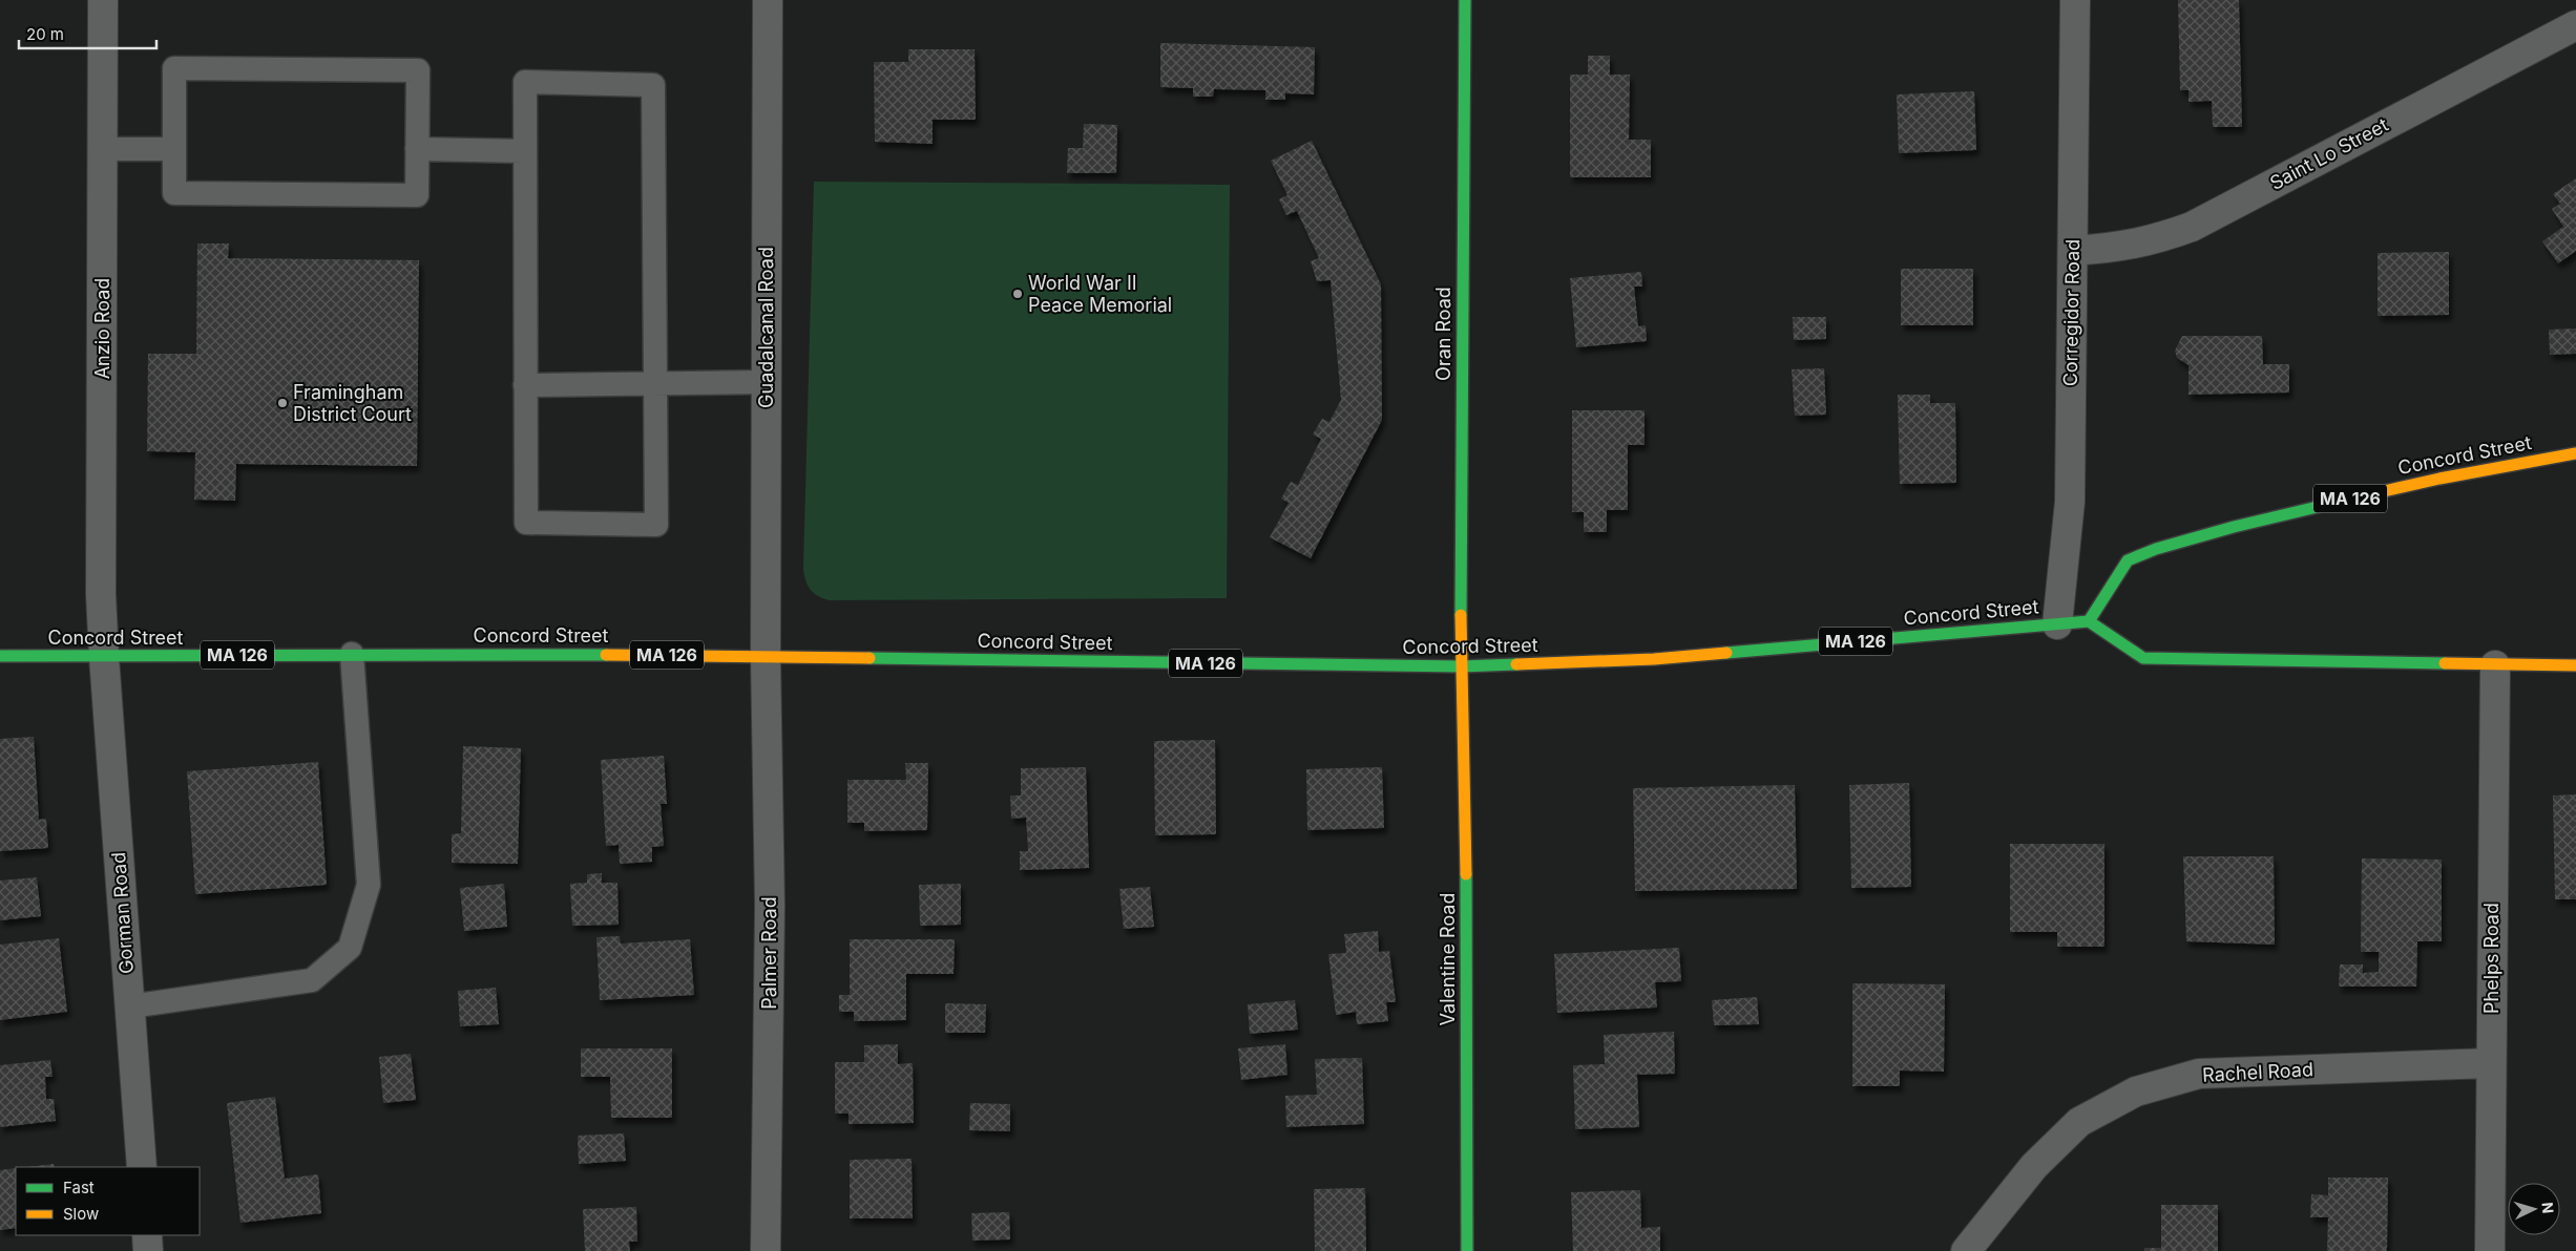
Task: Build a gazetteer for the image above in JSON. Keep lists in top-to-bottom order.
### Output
{
  "streets": {
    "main road": [
      "Oran Road",
      "Concord Street",
      "MA 126",
      "Valentine Road"
    ],
    "street": [
      "Saint Lo Street",
      "Corregidor Road",
      "Guadalcanal Road",
      "Anzio Road",
      "Gorman Road",
      "Palmer Road",
      "Phelps Road",
      "Rachel Road"
    ]
  },
  "crossings": [
    ["Saint Lo Street", "Corregidor Road"],
    ["Corregidor Road", "Concord Street"],
    ["Guadalcanal Road", "Concord Street"],
    ["Guadalcanal Road", "Palmer Road"],
    ["Anzio Road", "Concord Street"],
    ["Anzio Road", "Gorman Road"],
    ["Oran Road", "Concord Street"],
    ["Oran Road", "Valentine Road"],
    ["Concord Street", "Gorman Road"],
    ["Concord Street", "Palmer Road"],
    ["Concord Street", "Valentine Road"],
    ["Phelps Road", "Rachel Road"]
  ],
  "places": ["World War II Peace Memorial", "Framingham District Court"],
  "legend": ["Fast", "Slow"],
  "scale_bar": "20 m",
  "north": "right"
}
